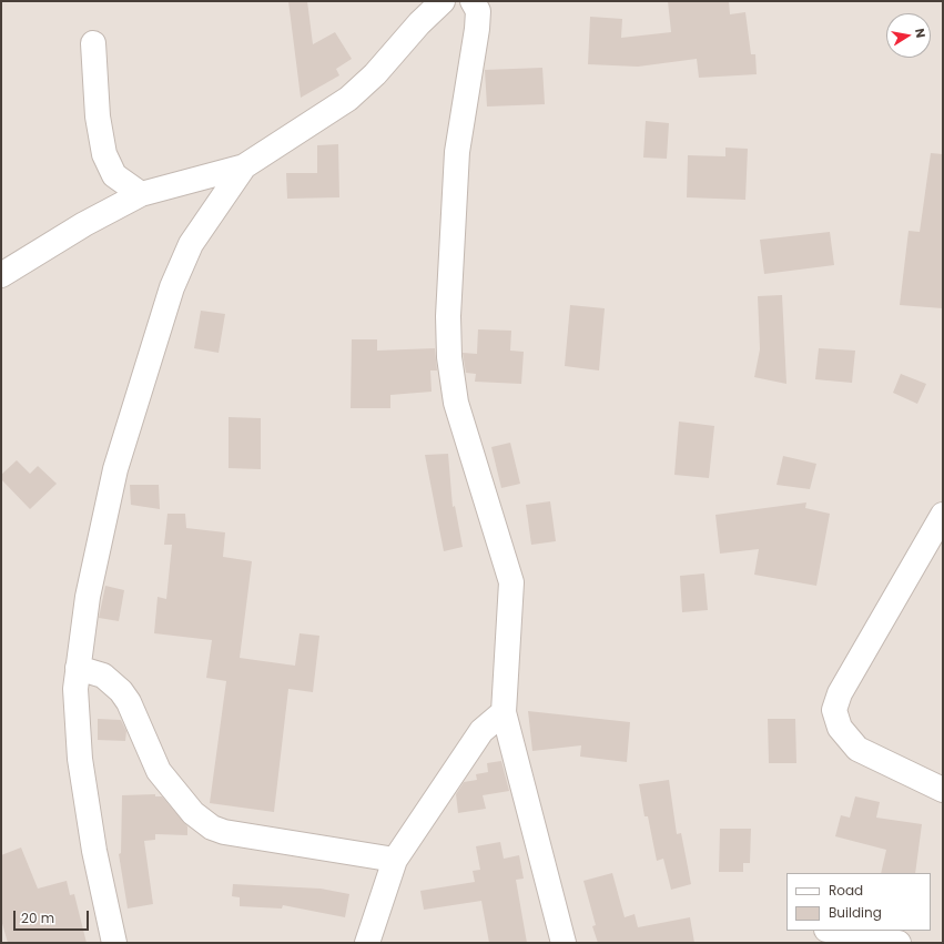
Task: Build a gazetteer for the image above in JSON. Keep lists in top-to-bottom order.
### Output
{
  "legend": ["Road", "Building"],
  "scale_bar": "20 m",
  "north": "right"
}
